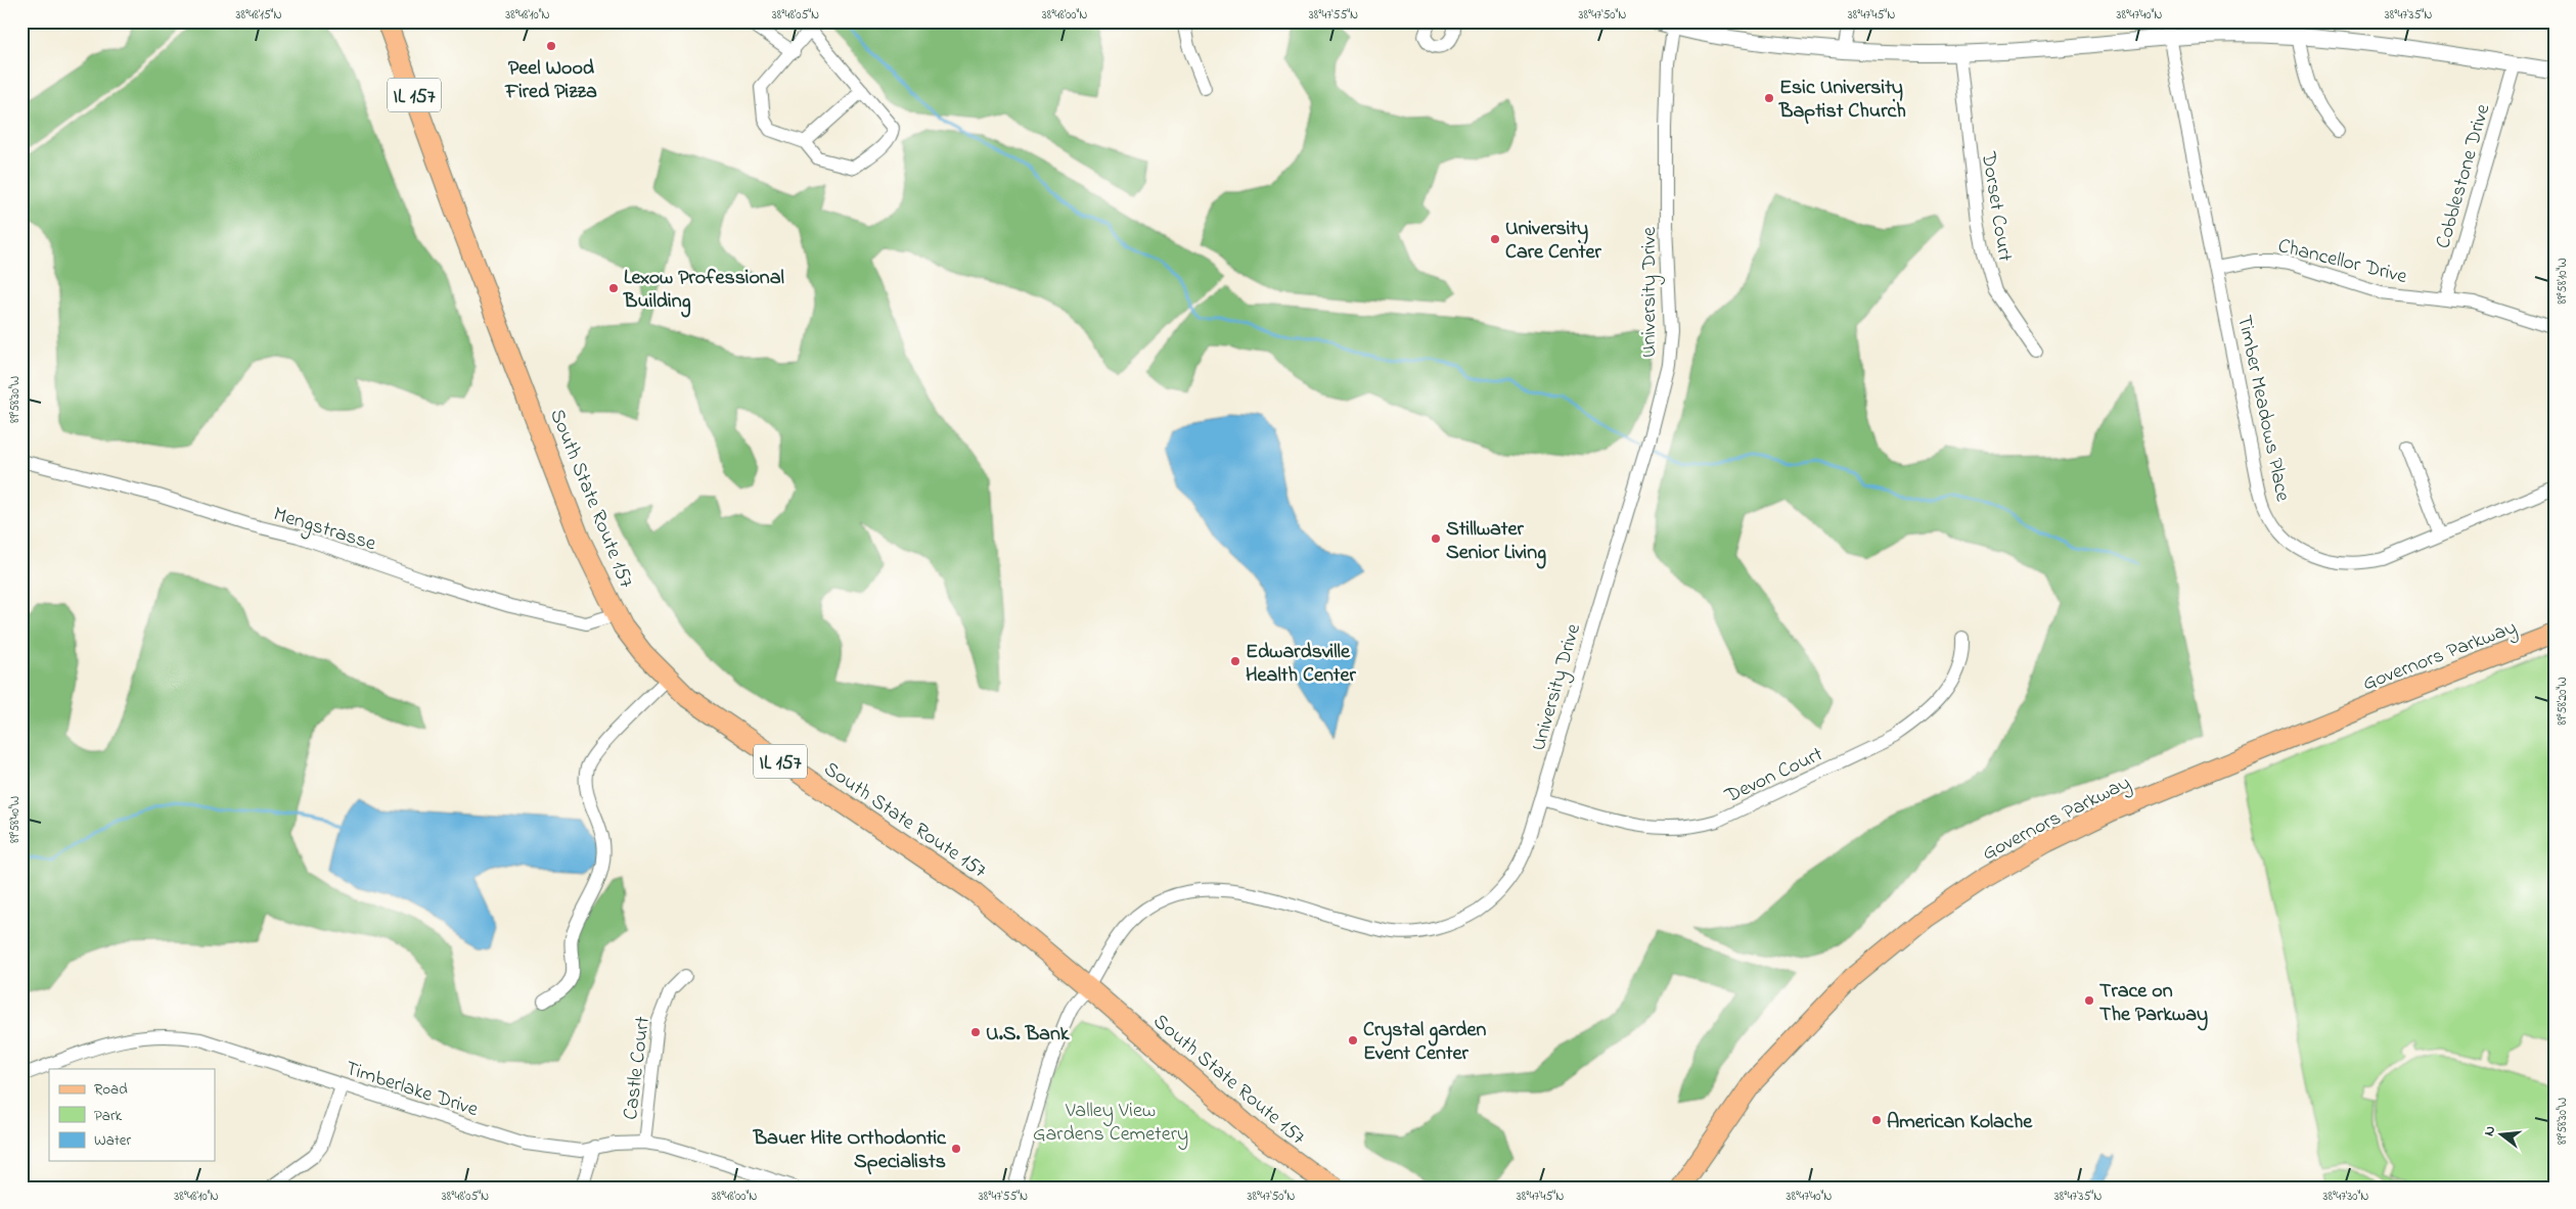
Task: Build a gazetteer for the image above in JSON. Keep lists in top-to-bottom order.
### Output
{
  "streets": {
    "main road": ["IL 157", "South State Route 157", "Governors Parkway"],
    "street": [
      "Cobblestone Drive",
      "Dorset Court",
      "Chancellor Drive",
      "University Drive",
      "Timber Meadows Place",
      "Mengstrasse",
      "Devon Court",
      "Castle Court",
      "Timberlake Drive"
    ]
  },
  "crossings": [
    ["Cobblestone Drive", "Chancellor Drive"],
    ["Chancellor Drive", "Timber Meadows Place"],
    ["University Drive", "South State Route 157"],
    ["University Drive", "Devon Court"],
    ["South State Route 157", "Mengstrasse"],
    ["Castle Court", "Timberlake Drive"]
  ],
  "parks": ["Valley View Gardens Cemetery"],
  "places": [
    "Peel Wood Fired Pizza",
    "Esic University Baptist Church",
    "University Care Center",
    "Lexow Professional Building",
    "Stillwater Senior Living",
    "Edwardsville Health Center",
    "Trace on The Parkway",
    "U.S. Bank",
    "Crystal garden Event Center",
    "American Kolache",
    "Bauer Hite Orthodontic Specialists"
  ],
  "legend": ["Road", "Park", "Water"],
  "north": "left",
  "coordinates": [
    "38°48'15\"N",
    "38°48'10\"N",
    "38°48'05\"N",
    "38°48'00\"N",
    "38°47'55\"N",
    "38°47'50\"N",
    "38°47'45\"N",
    "38°47'40\"N",
    "38°47'35\"N",
    "89°58'10\"W",
    "89°58'30\"W",
    "89°58'20\"W",
    "89°58'40\"W",
    "38°47'30\"N"
  ]
}
